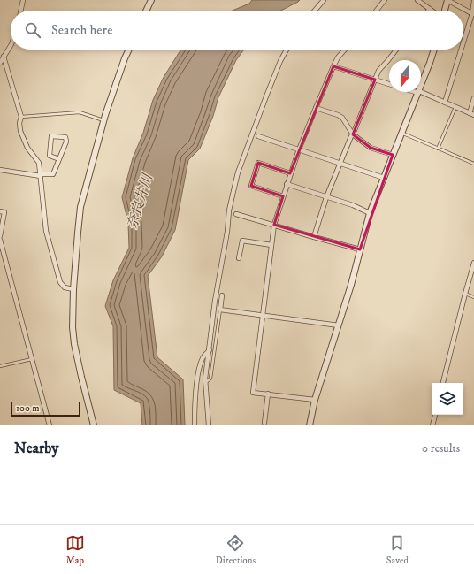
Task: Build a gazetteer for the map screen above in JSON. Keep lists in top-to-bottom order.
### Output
{
  "water": ["奈良井川"],
  "scale_bar": "100 m",
  "north": "bottom",
  "page": {
    "search": "Search here",
    "scale": "100 m",
    "heading": ["Nearby", "0 results"],
    "nav": ["Map", "Directions", "Saved"]
  }
}
